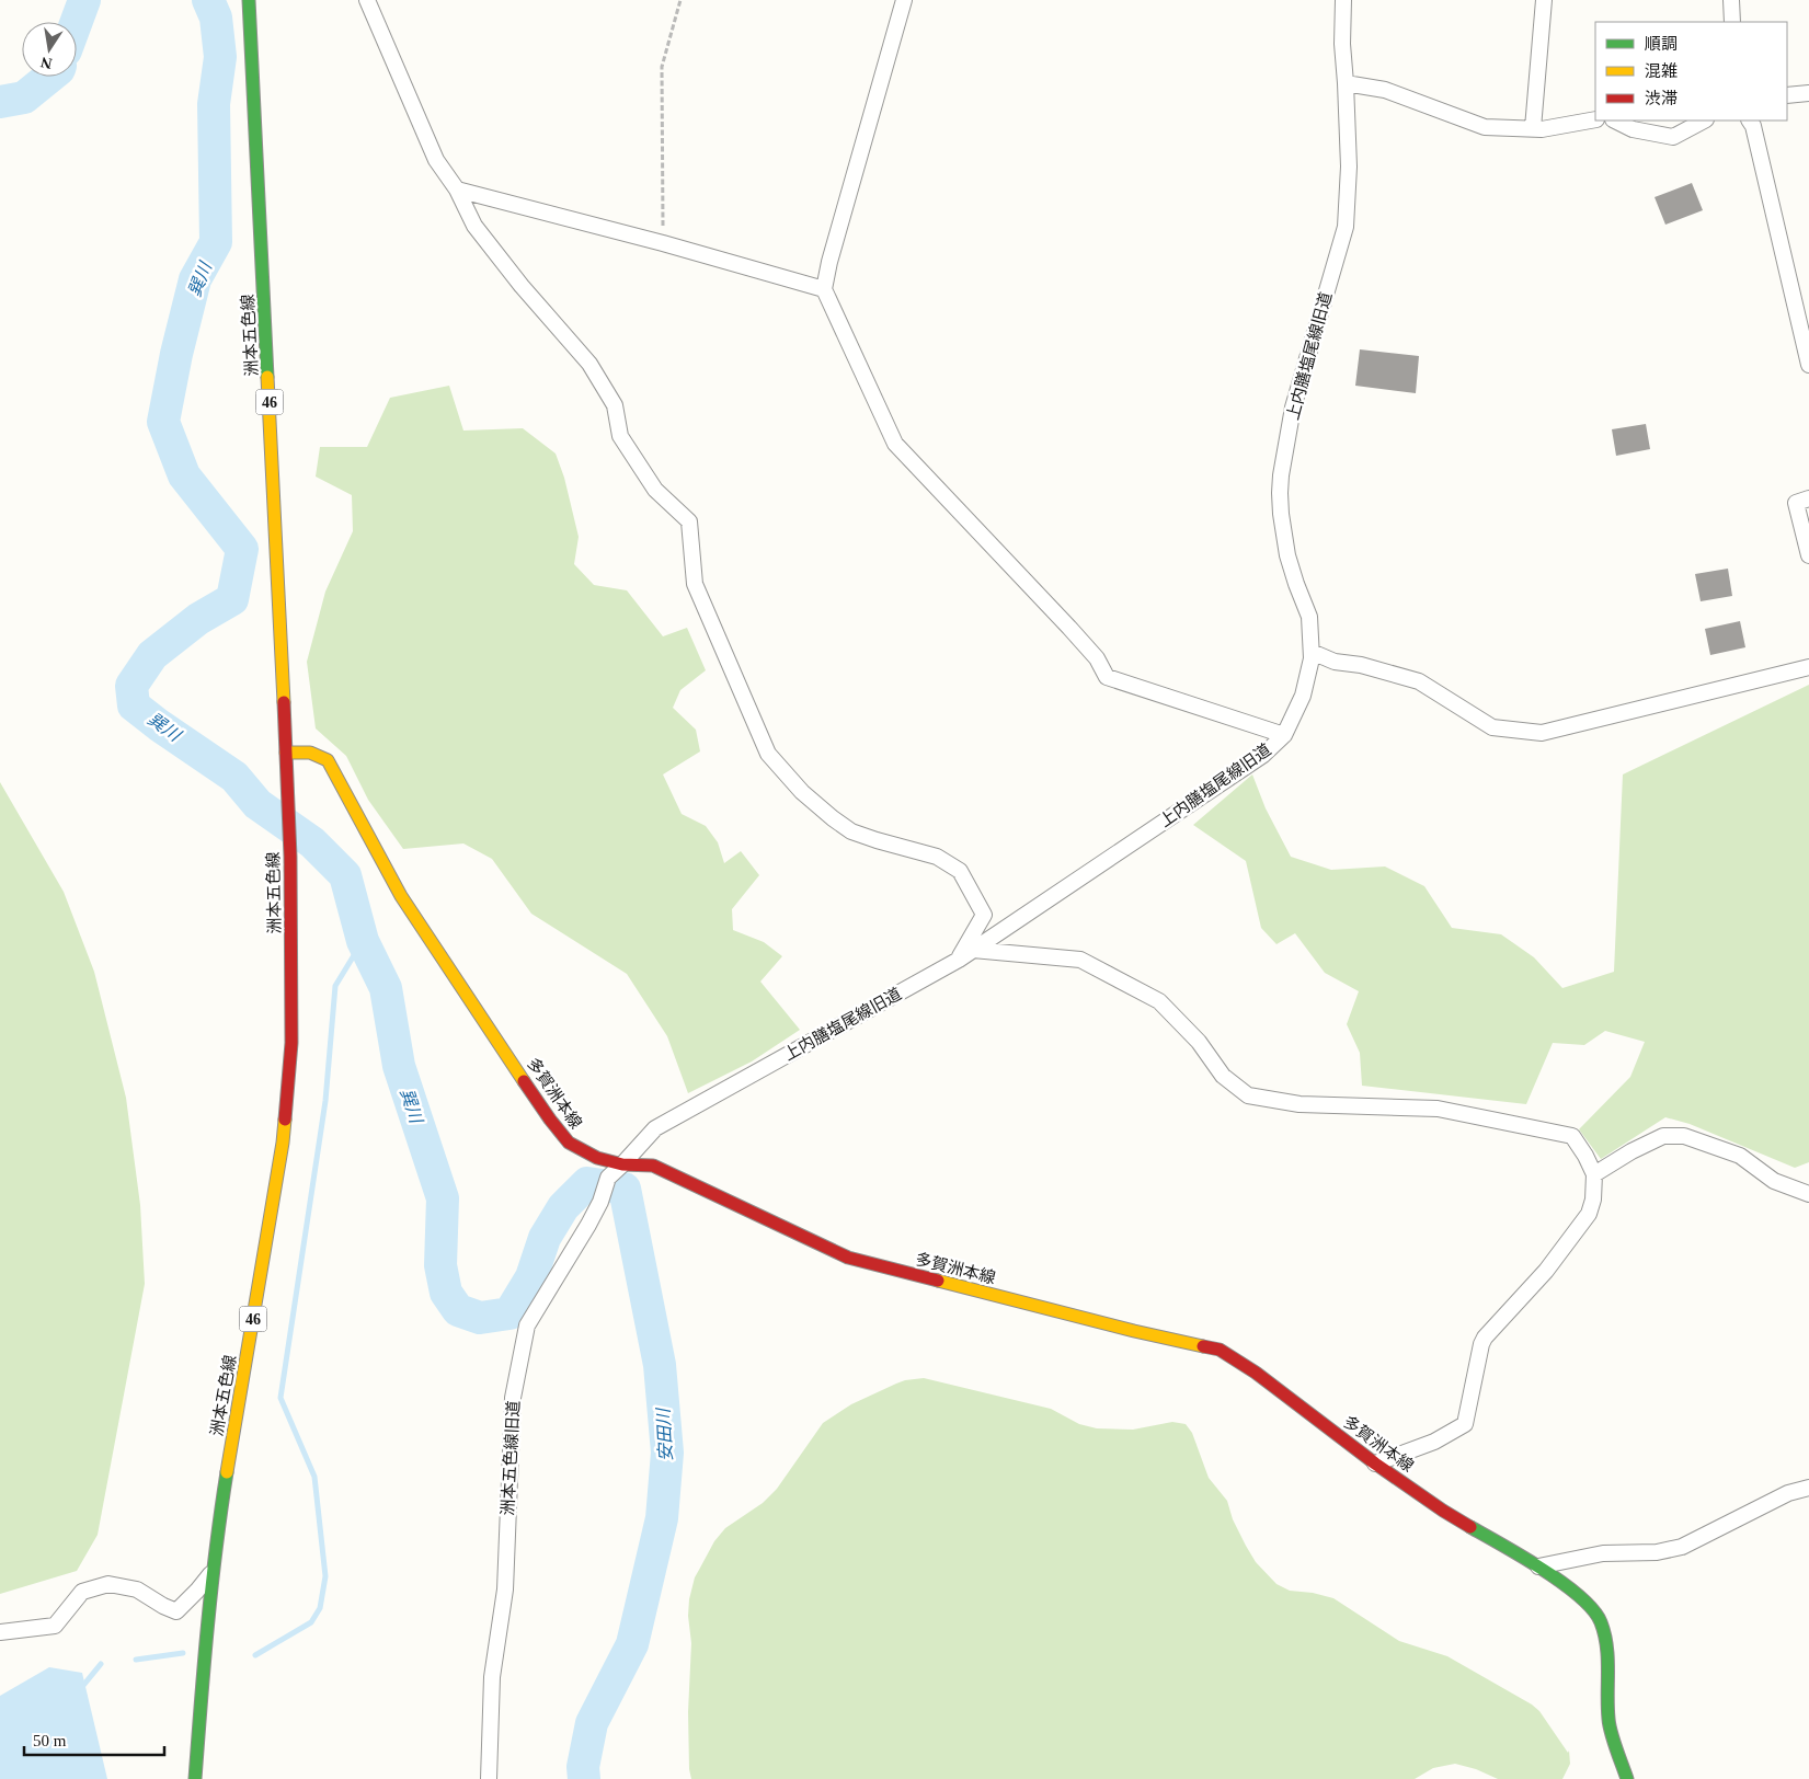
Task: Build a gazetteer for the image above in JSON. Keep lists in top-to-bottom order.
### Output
{
  "streets": {
    "main road": ["洲本五色線", "46", "多賀洲本線"],
    "street": ["上内膳塩尾線旧道", "洲本五色線旧道"]
  },
  "crossings": [
    ["洲本五色線", "多賀洲本線"],
    ["上内膳塩尾線旧道", "多賀洲本線"],
    ["上内膳塩尾線旧道", "洲本五色線旧道"],
    ["多賀洲本線", "洲本五色線旧道"]
  ],
  "water": ["巽川", "安田川"],
  "legend": ["順調", "混雑", "渋滞"],
  "scale_bar": "50 m",
  "north": "bottom"
}
